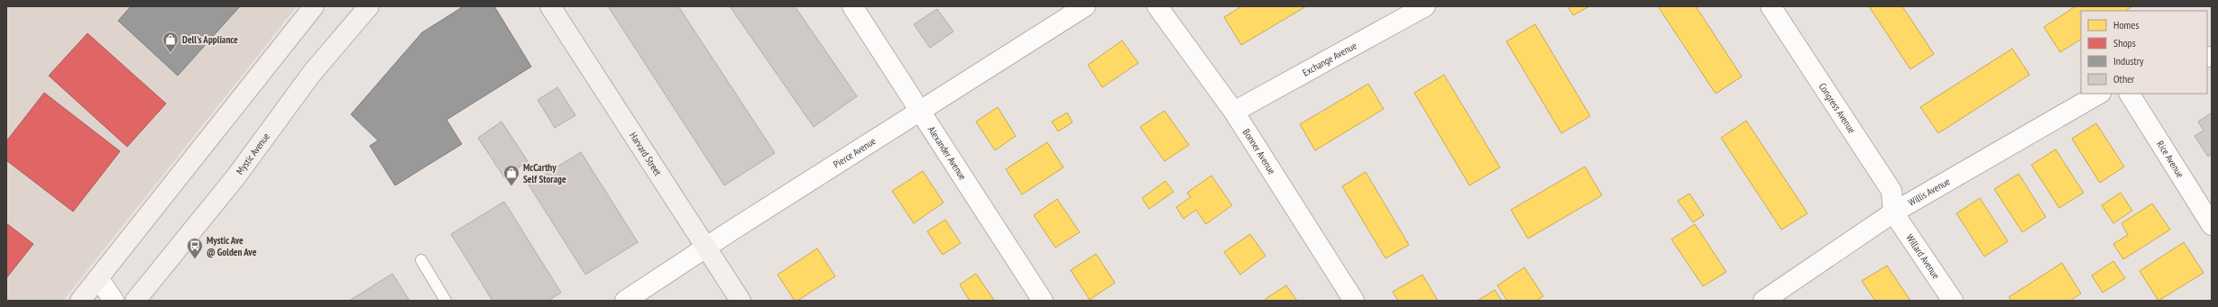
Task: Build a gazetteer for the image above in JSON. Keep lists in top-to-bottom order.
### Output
{
  "streets": {
    "main road": ["Harvard Street", "Mystic Avenue"],
    "street": [
      "Exchange Avenue",
      "Congress Avenue",
      "Bonner Avenue",
      "Pierce Avenue",
      "Alexander Avenue",
      "Rice Avenue",
      "Willis Avenue",
      "Willard Avenue"
    ]
  },
  "crossings": [
    ["Exchange Avenue", "Bonner Avenue"],
    ["Congress Avenue", "Willis Avenue"],
    ["Congress Avenue", "Willard Avenue"],
    ["Pierce Avenue", "Harvard Street"],
    ["Pierce Avenue", "Alexander Avenue"],
    ["Willis Avenue", "Willard Avenue"]
  ],
  "places": {
    "shop": ["Dell's Appliance", "McCarthy Self Storage"],
    "bus stop": ["Mystic Ave @ Golden Ave"]
  },
  "legend": [
    "Homes",
    "Shops",
    "Industry",
    "Other"
  ]
}
